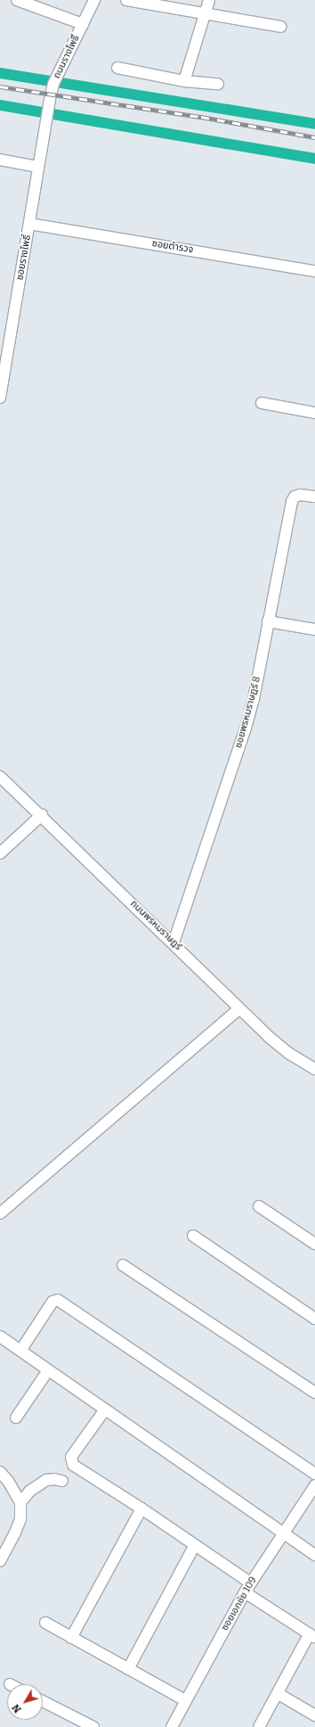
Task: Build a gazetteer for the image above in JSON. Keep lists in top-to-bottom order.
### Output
{
  "streets": {
    "street": [
      "ถนนรางโพธิ์",
      "ซอยตำรวจ",
      "ซอยรางโพธิ์",
      "ซอยพรหมราษฎร์ 8",
      "ถนนพรหมราษฎร์",
      "ซอยเอกชัย 109"
    ]
  },
  "crossings": [
    ["ถนนรางโพธิ์", "ซอยรางโพธิ์"],
    ["ซอยตำรวจ", "ซอยรางโพธิ์"],
    ["ซอยพรหมราษฎร์ 8", "ถนนพรหมราษฎร์"]
  ],
  "north": "bottom left"
}
